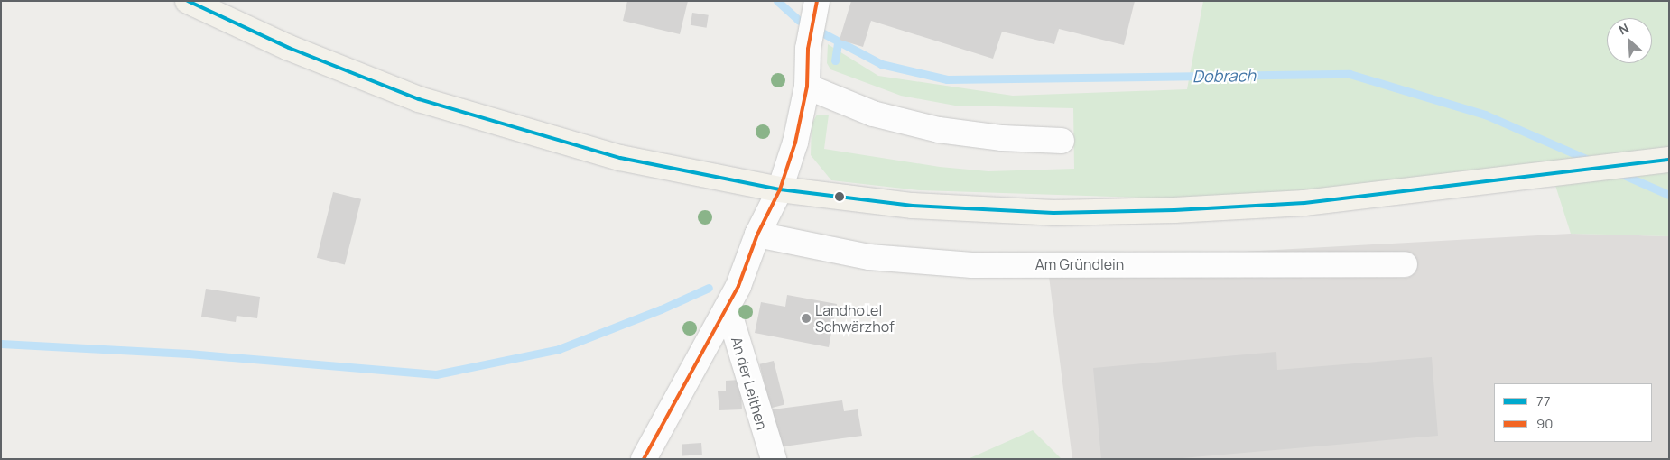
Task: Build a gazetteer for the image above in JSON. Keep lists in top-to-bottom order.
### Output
{
  "streets": {
    "street": ["Am Gründlein", "An der Leithen"]
  },
  "water": ["Dobrach"],
  "places": ["Landhotel Schwärzhof"],
  "lines": ["transit line 77", "transit line 90"],
  "legend": ["77", "90"],
  "north": "top left"
}
